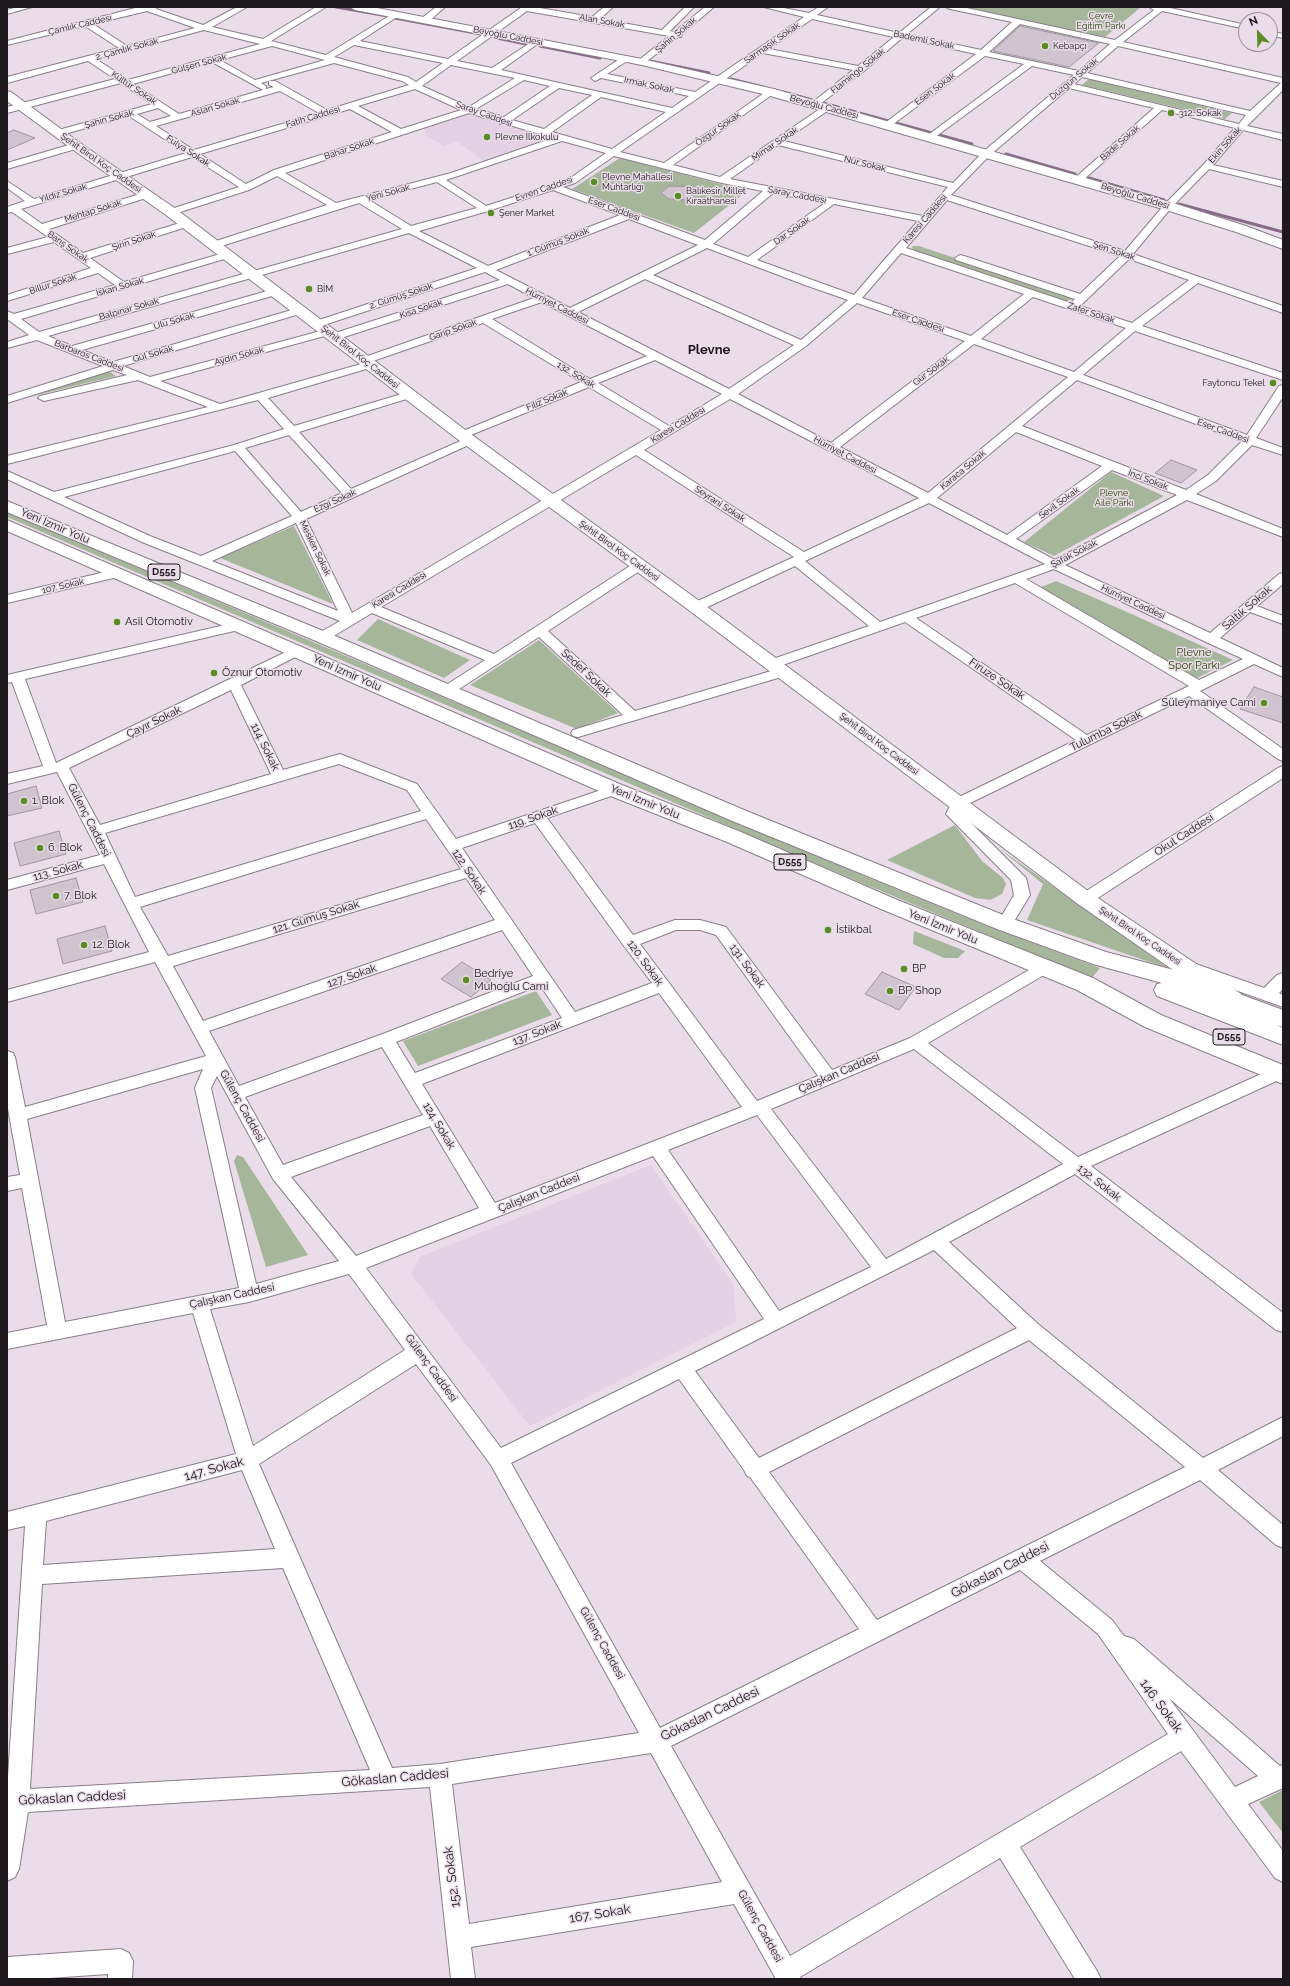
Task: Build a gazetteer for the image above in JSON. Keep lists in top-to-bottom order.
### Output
{
  "streets": {
    "main road": [
      "Beyoğlu Caddesi",
      "Şehit Birol Koç Caddesi",
      "Yeni İzmir Yolu",
      "D555"
    ],
    "street": [
      "Alan Sokak",
      "Çamlık Caddesi",
      "Şahin Sokak",
      "Bademli Sokak",
      "Sarmaşık Sokak",
      "2. Çamlık Sokak",
      "Gülşen Sokak",
      "Flamingo Sokak",
      "Düzgün Sokak",
      "Irmak Sokak",
      "Kültür Sokak",
      "Esen Sokak",
      "Aslan Sokak",
      "Saray Caddesi",
      "Fatih Caddesi",
      "Özgür Sokak",
      "Bade Sokak",
      "Mimar Sokak",
      "Ekin Sokak",
      "Bahar Sokak",
      "Fulya Sokak",
      "Nur Sokak",
      "Evren Caddesi",
      "Yıldız Sokak",
      "Yeni Sokak",
      "Eser Caddesi",
      "Mehtap Sokak",
      "Karesi Caddesi",
      "Dar Sokak",
      "Şirin Sokak",
      "1. Gümüş Sokak",
      "Barış Sokak",
      "Şen Sokak",
      "Billur Sokak",
      "İskan Sokak",
      "2. Gümüş Sokak",
      "Hürriyet Caddesi",
      "Balpınar Sokak",
      "Kısa Sokak",
      "Zafer Sokak",
      "Ulu Sokak",
      "Garip Sokak",
      "Gül Sokak",
      "Barbaros Caddesi",
      "Aydın Sokak",
      "Gür Sokak",
      "132. Sokak",
      "Filiz Sokak",
      "Karaca Sokak",
      "İnci Sokak",
      "Ezgi Sokak",
      "Sevil Sokak",
      "Seyrani Sokak",
      "Mesken Sokak",
      "Şafak Sokak",
      "107. Sokak",
      "Saltık Sokak",
      "Sedef Sokak",
      "Firuze Sokak",
      "Çayır Sokak",
      "Tulumba Sokak",
      "114. Sokak",
      "119. Sokak",
      "Gülenç Caddesi",
      "Okul Caddesi",
      "113. Sokak",
      "122. Sokak",
      "121. Gümüş Sokak",
      "120. Sokak",
      "131. Sokak",
      "127. Sokak",
      "137. Sokak",
      "Çalışkan Caddesi",
      "124. Sokak",
      "147. Sokak",
      "Gökaslan Caddesi",
      "146. Sokak",
      "152. Sokak",
      "167. Sokak"
    ]
  },
  "crossings": [
    ["Alan Sokak", "Şahin Sokak"],
    ["Alan Sokak", "Fatih Caddesi"],
    ["Çamlık Caddesi", "Saray Caddesi"],
    ["Şahin Sokak", "Beyoğlu Caddesi"],
    ["Şahin Sokak", "Kültür Sokak"],
    ["Şahin Sokak", "Fulya Sokak"],
    ["Şahin Sokak", "Şehit Birol Koç Caddesi"],
    ["Beyoğlu Caddesi", "Sarmaşık Sokak"],
    ["Beyoğlu Caddesi", "Flamingo Sokak"],
    ["Beyoğlu Caddesi", "Düzgün Sokak"],
    ["Beyoğlu Caddesi", "Esen Sokak"],
    ["Beyoğlu Caddesi", "Fatih Caddesi"],
    ["Beyoğlu Caddesi", "Özgür Sokak"],
    ["Beyoğlu Caddesi", "Bade Sokak"],
    ["Beyoğlu Caddesi", "Mimar Sokak"],
    ["Beyoğlu Caddesi", "Ekin Sokak"],
    ["Beyoğlu Caddesi", "Evren Caddesi"],
    ["Beyoğlu Caddesi", "Karesi Caddesi"],
    ["Bademli Sokak", "Sarmaşık Sokak"],
    ["Bademli Sokak", "Flamingo Sokak"],
    ["Bademli Sokak", "Düzgün Sokak"],
    ["Bademli Sokak", "Esen Sokak"],
    ["Bademli Sokak", "Ekin Sokak"],
    ["Sarmaşık Sokak", "Evren Caddesi"],
    ["2. Çamlık Sokak", "Kültür Sokak"],
    ["2. Çamlık Sokak", "Saray Caddesi"],
    ["Gülşen Sokak", "Kültür Sokak"],
    ["Gülşen Sokak", "Saray Caddesi"],
    ["Gülşen Sokak", "Şehit Birol Koç Caddesi"],
    ["Flamingo Sokak", "Mimar Sokak"],
    ["Düzgün Sokak", "Karesi Caddesi"],
    ["Irmak Sokak", "Evren Caddesi"],
    ["Kültür Sokak", "Aslan Sokak"],
    ["Aslan Sokak", "Fulya Sokak"],
    ["Saray Caddesi", "Fatih Caddesi"],
    ["Saray Caddesi", "Özgür Sokak"],
    ["Saray Caddesi", "Mimar Sokak"],
    ["Saray Caddesi", "Bahar Sokak"],
    ["Saray Caddesi", "Evren Caddesi"],
    ["Saray Caddesi", "Yeni Sokak"],
    ["Saray Caddesi", "Karesi Caddesi"],
    ["Saray Caddesi", "Dar Sokak"],
    ["Fatih Caddesi", "Fulya Sokak"],
    ["Fatih Caddesi", "Şehit Birol Koç Caddesi"],
    ["Fatih Caddesi", "Yıldız Sokak"],
    ["Mimar Sokak", "Nur Sokak"],
    ["Ekin Sokak", "Şen Sokak"],
    ["Ekin Sokak", "Zafer Sokak"],
    ["Bahar Sokak", "Fulya Sokak"],
    ["Bahar Sokak", "Şehit Birol Koç Caddesi"],
    ["Şehit Birol Koç Caddesi", "Evren Caddesi"],
    ["Şehit Birol Koç Caddesi", "Yıldız Sokak"],
    ["Şehit Birol Koç Caddesi", "Yeni Sokak"],
    ["Şehit Birol Koç Caddesi", "Mehtap Sokak"],
    ["Şehit Birol Koç Caddesi", "Karesi Caddesi"],
    ["Şehit Birol Koç Caddesi", "Şirin Sokak"],
    ["Şehit Birol Koç Caddesi", "İskan Sokak"],
    ["Şehit Birol Koç Caddesi", "2. Gümüş Sokak"],
    ["Şehit Birol Koç Caddesi", "Balpınar Sokak"],
    ["Şehit Birol Koç Caddesi", "Kısa Sokak"],
    ["Şehit Birol Koç Caddesi", "Ulu Sokak"],
    ["Şehit Birol Koç Caddesi", "Garip Sokak"],
    ["Şehit Birol Koç Caddesi", "Gül Sokak"],
    ["Şehit Birol Koç Caddesi", "Aydın Sokak"],
    ["Şehit Birol Koç Caddesi", "Filiz Sokak"],
    ["Şehit Birol Koç Caddesi", "Karaca Sokak"],
    ["Şehit Birol Koç Caddesi", "Ezgi Sokak"],
    ["Şehit Birol Koç Caddesi", "Yeni İzmir Yolu"],
    ["Şehit Birol Koç Caddesi", "Şafak Sokak"],
    ["Şehit Birol Koç Caddesi", "Tulumba Sokak"],
    ["Şehit Birol Koç Caddesi", "Okul Caddesi"],
    ["Nur Sokak", "Karesi Caddesi"],
    ["Evren Caddesi", "Eser Caddesi"],
    ["Evren Caddesi", "Hürriyet Caddesi"],
    ["Evren Caddesi", "Balpınar Sokak"],
    ["Yıldız Sokak", "Barış Sokak"],
    ["Yeni Sokak", "Hürriyet Caddesi"],
    ["Eser Caddesi", "Karesi Caddesi"],
    ["Eser Caddesi", "Dar Sokak"],
    ["Eser Caddesi", "1. Gümüş Sokak"],
    ["Eser Caddesi", "Gür Sokak"],
    ["Eser Caddesi", "Karaca Sokak"],
    ["Eser Caddesi", "Şafak Sokak"],
    ["Mehtap Sokak", "Barış Sokak"],
    ["Karesi Caddesi", "Şen Sokak"],
    ["Karesi Caddesi", "Hürriyet Caddesi"],
    ["Karesi Caddesi", "Zafer Sokak"],
    ["Karesi Caddesi", "132. Sokak"],
    ["Karesi Caddesi", "Seyrani Sokak"],
    ["Karesi Caddesi", "Yeni İzmir Yolu"],
    ["Karesi Caddesi", "Mesken Sokak"],
    ["Şirin Sokak", "Barış Sokak"],
    ["1. Gümüş Sokak", "2. Gümüş Sokak"],
    ["1. Gümüş Sokak", "Hürriyet Caddesi"],
    ["Barış Sokak", "Billur Sokak"],
    ["Barış Sokak", "İskan Sokak"],
    ["Şen Sokak", "Karaca Sokak"],
    ["İskan Sokak", "Barbaros Caddesi"],
    ["2. Gümüş Sokak", "Hürriyet Caddesi"],
    ["2. Gümüş Sokak", "Kısa Sokak"],
    ["2. Gümüş Sokak", "Aydın Sokak"],
    ["Hürriyet Caddesi", "Kısa Sokak"],
    ["Hürriyet Caddesi", "Garip Sokak"],
    ["Hürriyet Caddesi", "Gür Sokak"],
    ["Hürriyet Caddesi", "Filiz Sokak"],
    ["Hürriyet Caddesi", "Karaca Sokak"],
    ["Hürriyet Caddesi", "Sevil Sokak"],
    ["Hürriyet Caddesi", "Şafak Sokak"],
    ["Hürriyet Caddesi", "Saltık Sokak"],
    ["Hürriyet Caddesi", "Tulumba Sokak"],
    ["Balpınar Sokak", "Barbaros Caddesi"],
    ["Kısa Sokak", "Aydın Sokak"],
    ["Zafer Sokak", "Gür Sokak"],
    ["Zafer Sokak", "Karaca Sokak"],
    ["Ulu Sokak", "Barbaros Caddesi"],
    ["Garip Sokak", "Barbaros Caddesi"],
    ["Garip Sokak", "132. Sokak"],
    ["Gül Sokak", "Barbaros Caddesi"],
    ["Barbaros Caddesi", "Aydın Sokak"],
    ["132. Sokak", "Filiz Sokak"],
    ["132. Sokak", "Çalışkan Caddesi"],
    ["Filiz Sokak", "Ezgi Sokak"],
    ["Karaca Sokak", "İnci Sokak"],
    ["Karaca Sokak", "Seyrani Sokak"],
    ["İnci Sokak", "Sevil Sokak"],
    ["İnci Sokak", "Şafak Sokak"],
    ["Ezgi Sokak", "Mesken Sokak"],
    ["Seyrani Sokak", "Şafak Sokak"],
    ["Yeni İzmir Yolu", "D555"],
    ["Yeni İzmir Yolu", "107. Sokak"],
    ["Yeni İzmir Yolu", "Çayır Sokak"],
    ["Yeni İzmir Yolu", "119. Sokak"],
    ["Yeni İzmir Yolu", "Çalışkan Caddesi"],
    ["Şafak Sokak", "Sedef Sokak"],
    ["Şafak Sokak", "Firuze Sokak"],
    ["Firuze Sokak", "Tulumba Sokak"],
    ["Çayır Sokak", "114. Sokak"],
    ["Çayır Sokak", "Gülenç Caddesi"],
    ["114. Sokak", "122. Sokak"],
    ["119. Sokak", "122. Sokak"],
    ["119. Sokak", "120. Sokak"],
    ["Gülenç Caddesi", "113. Sokak"],
    ["Gülenç Caddesi", "121. Gümüş Sokak"],
    ["Gülenç Caddesi", "127. Sokak"],
    ["Gülenç Caddesi", "Çalışkan Caddesi"],
    ["Gülenç Caddesi", "147. Sokak"],
    ["Gülenç Caddesi", "Gökaslan Caddesi"],
    ["Gülenç Caddesi", "167. Sokak"],
    ["122. Sokak", "121. Gümüş Sokak"],
    ["122. Sokak", "127. Sokak"],
    ["122. Sokak", "137. Sokak"],
    ["120. Sokak", "131. Sokak"],
    ["120. Sokak", "137. Sokak"],
    ["120. Sokak", "Çalışkan Caddesi"],
    ["131. Sokak", "Çalışkan Caddesi"],
    ["137. Sokak", "124. Sokak"],
    ["Çalışkan Caddesi", "124. Sokak"],
    ["Gökaslan Caddesi", "146. Sokak"],
    ["Gökaslan Caddesi", "152. Sokak"],
    ["152. Sokak", "167. Sokak"]
  ],
  "districts": ["Plevne"],
  "parks": ["Çevre Eğitim Parkı", "Plevne Aile Parkı", "Plevne Spor Parkı"],
  "places": [
    "Kebapçı",
    "312. Sokak",
    "Plevne İlkokulu",
    "Plevne Mahallesi Muhtarlığı",
    "Balıkesir Millet Kıraathanesi",
    "Şener Market",
    "BİM",
    "Faytoncu Tekel",
    "Asil Otomotiv",
    "Öznur Otomotiv",
    "Süleymaniye Cami",
    "1. Blok",
    "6. Blok",
    "7. Blok",
    "İstikbal",
    "12. Blok",
    "BP",
    "Bedriye Muhoğlu Cami",
    "BP Shop"
  ],
  "north": "top left"
}
